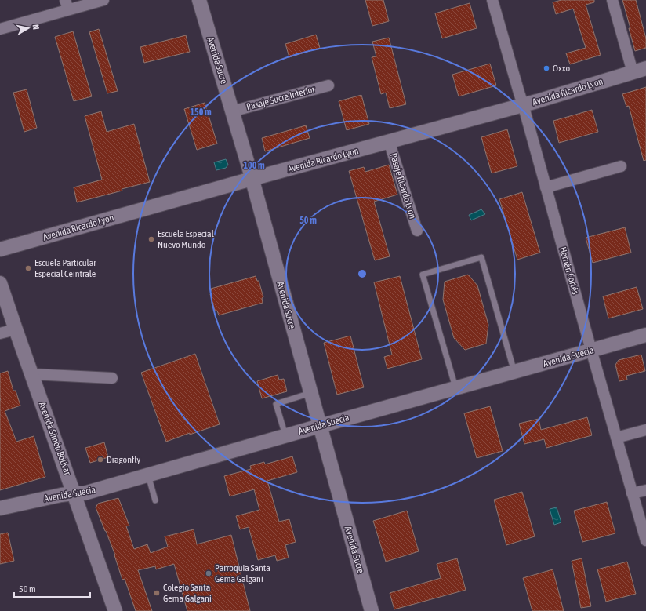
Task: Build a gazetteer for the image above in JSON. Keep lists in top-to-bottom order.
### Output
{
  "streets": {
    "street": [
      "Avenida Sucre",
      "Avenida Ricardo Lyon",
      "Pasaje Sucre Interior",
      "Pasaje Ricardo Lyon",
      "Hernán Cortés",
      "Avenida Suecia",
      "Avenida Simón Bolívar"
    ]
  },
  "crossings": [
    ["Avenida Sucre", "Avenida Ricardo Lyon"],
    ["Avenida Sucre", "Pasaje Sucre Interior"],
    ["Avenida Sucre", "Avenida Suecia"],
    ["Avenida Ricardo Lyon", "Pasaje Ricardo Lyon"],
    ["Avenida Ricardo Lyon", "Hernán Cortés"],
    ["Hernán Cortés", "Avenida Suecia"],
    ["Avenida Suecia", "Avenida Simón Bolívar"]
  ],
  "places": [
    "Oxxo",
    "Escuela Especial Nuevo Mundo",
    "Escuela Particular Especial Ceintrale",
    "Dragonfly",
    "Parroquia Santa Gema Galgani",
    "Colegio Santa Gema Galgani"
  ],
  "scale_bar": "50 m",
  "north": "right",
  "rings": ["150 m", "100 m", "50 m"]
}
